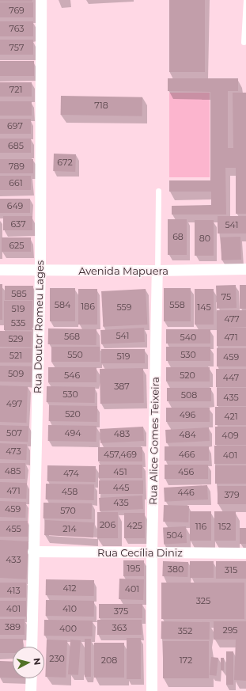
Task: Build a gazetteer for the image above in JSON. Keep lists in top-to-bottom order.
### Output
{
  "streets": {
    "street": [
      "Avenida Mapuera",
      "Rua Doutor Romeu Lages",
      "Rua Alice Gomes Teixeira",
      "Rua Cecília Diniz"
    ]
  },
  "crossings": [
    ["Avenida Mapuera", "Rua Doutor Romeu Lages"],
    ["Avenida Mapuera", "Rua Alice Gomes Teixeira"],
    ["Rua Doutor Romeu Lages", "Rua Cecília Diniz"],
    ["Rua Alice Gomes Teixeira", "Rua Cecília Diniz"]
  ],
  "house_numbers": [
    "769",
    "763",
    "757",
    "721",
    "718",
    "697",
    "685",
    "672",
    "789",
    "661",
    "649",
    "637",
    "541",
    "68",
    "80",
    "625",
    "585",
    "75",
    "584",
    "558",
    "186",
    "559",
    "145",
    "519",
    "477",
    "535",
    "541",
    "568",
    "540",
    "471",
    "529",
    "550",
    "530",
    "521",
    "519",
    "459",
    "509",
    "546",
    "520",
    "447",
    "387",
    "530",
    "508",
    "435",
    "497",
    "520",
    "496",
    "421",
    "507",
    "494",
    "483",
    "484",
    "409",
    "473",
    "457,469",
    "466",
    "401",
    "485",
    "451",
    "456",
    "474",
    "445",
    "471",
    "458",
    "446",
    "379",
    "435",
    "459",
    "570",
    "206",
    "425",
    "116",
    "152",
    "455",
    "214",
    "504",
    "433",
    "195",
    "380",
    "315",
    "412",
    "401",
    "413",
    "325",
    "401",
    "410",
    "375",
    "389",
    "363",
    "400",
    "295",
    "352",
    "230",
    "208",
    "172"
  ],
  "north": "right"
}
